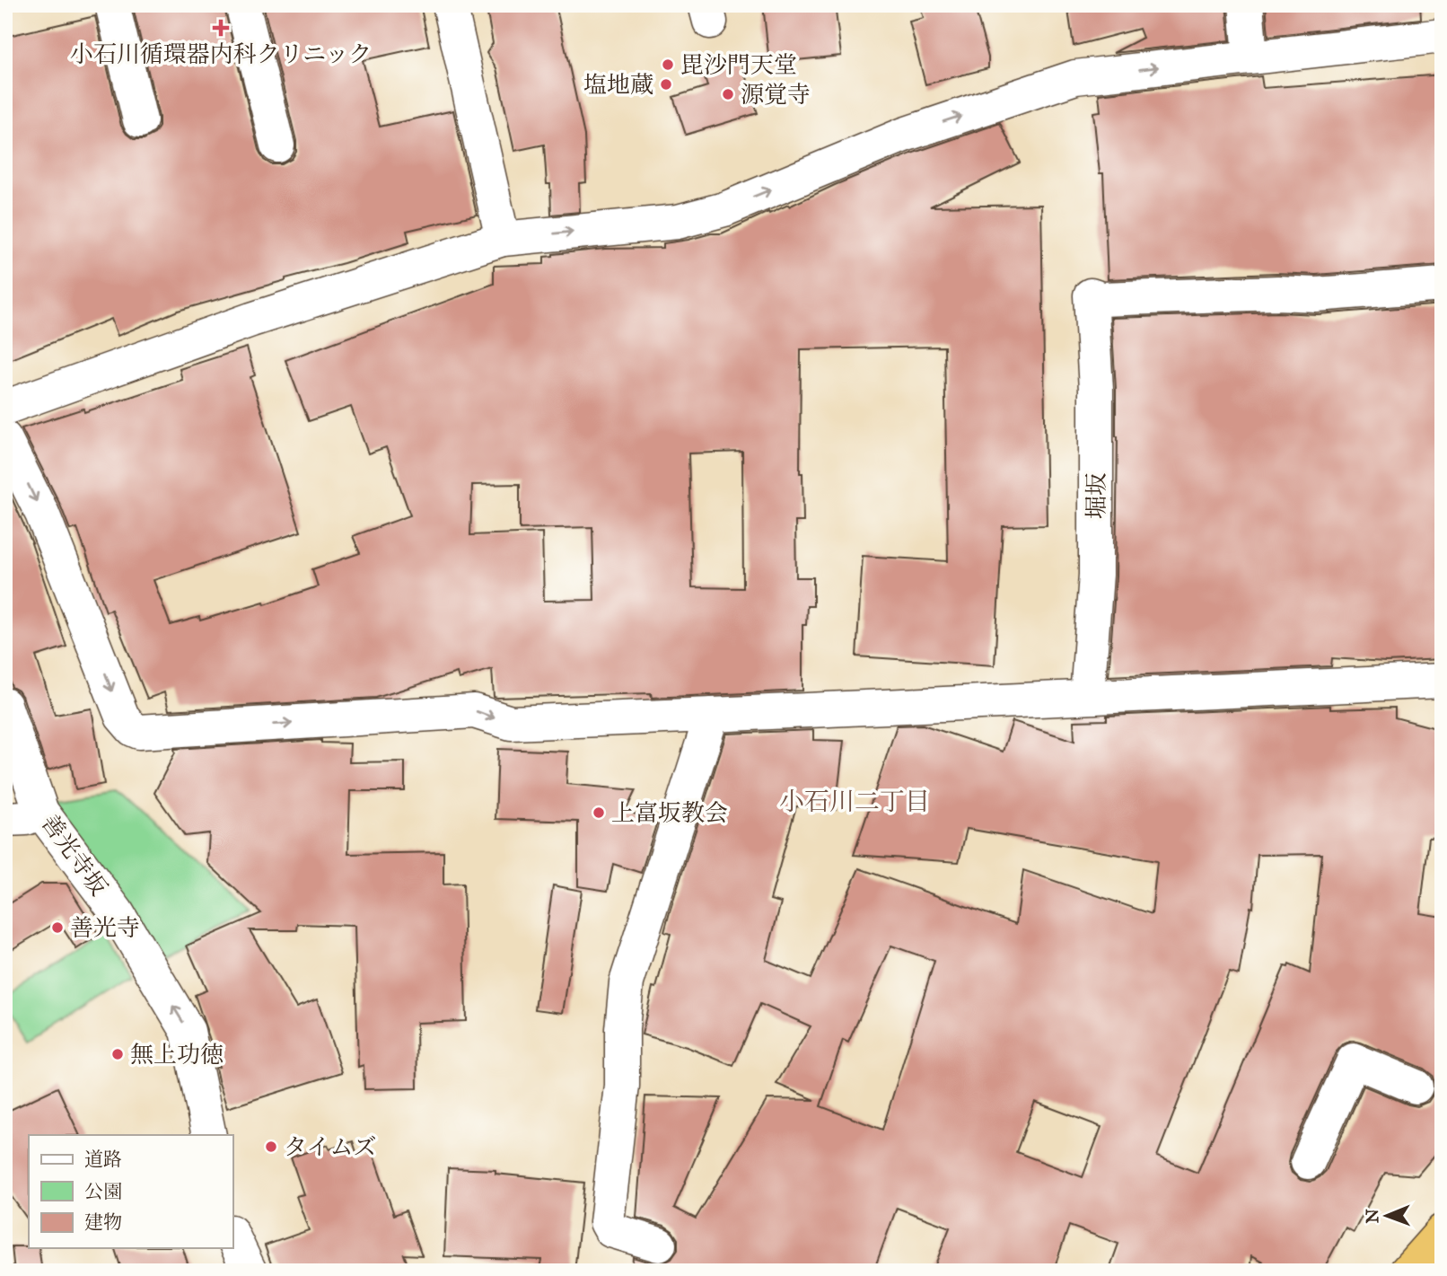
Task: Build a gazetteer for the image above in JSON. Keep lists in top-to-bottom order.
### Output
{
  "streets": {
    "street": ["堀坂", "善光寺坂"]
  },
  "one_way": ["善光寺坂"],
  "districts": ["小石川二丁目"],
  "places": {
    "health": ["小石川循環器内科クリニック"],
    "other": [
      "毘沙門天堂",
      "塩地蔵",
      "源覚寺",
      "上富坂教会",
      "善光寺",
      "無上功徳",
      "タイムズ"
    ]
  },
  "legend": ["道路", "公園", "建物"],
  "north": "left"
}
